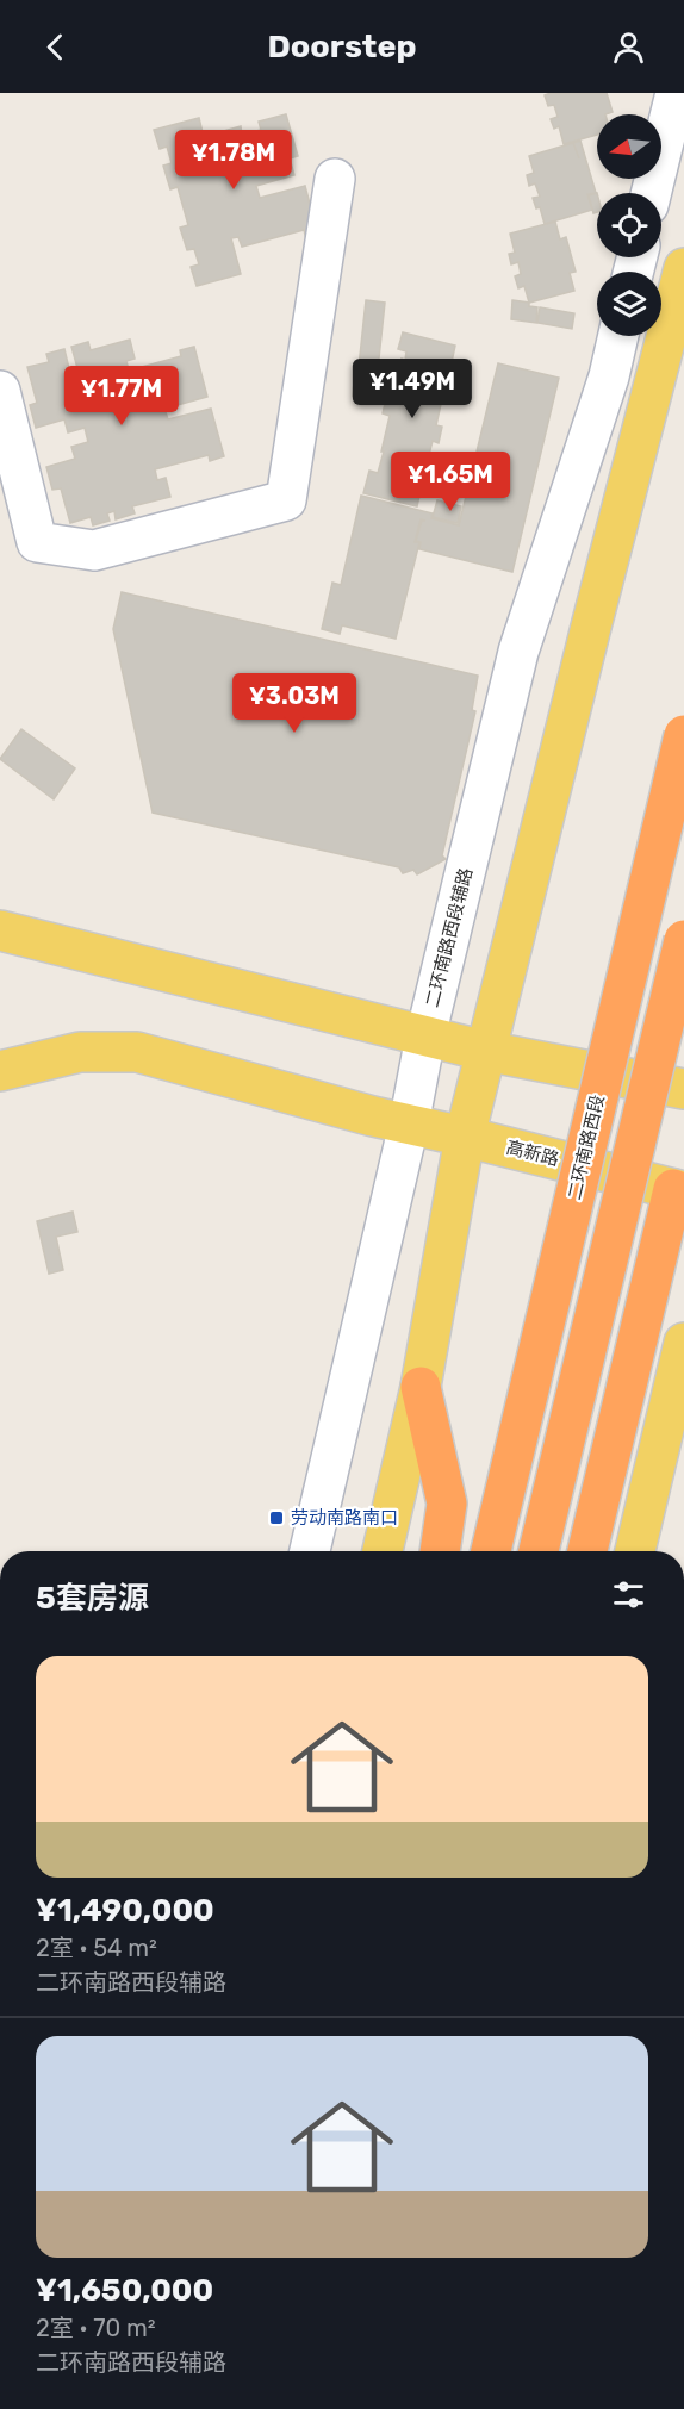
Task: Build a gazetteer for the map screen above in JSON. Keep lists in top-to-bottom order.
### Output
{
  "streets": {
    "highway": ["二环南路西段"],
    "main road": ["高新路"],
    "street": ["二环南路西段辅路"]
  },
  "crossings": [
    ["二环南路西段辅路", "高新路"]
  ],
  "places": {
    "transit": ["劳动南路南口"]
  },
  "north": "left",
  "page": {
    "header": "Doorstep",
    "price": [
      "¥1.78M",
      "¥1.49M",
      "¥1.77M",
      "¥1.65M",
      "¥3.03M"
    ],
    "heading": "5套房源",
    "list": [
      {
        "name": "¥1,490,000",
        "note": "2室 · 54 m² · 二环南路西段辅路"
      },
      {
        "name": "¥1,650,000",
        "note": "2室 · 70 m² · 二环南路西段辅路"
      }
    ]
  }
}
